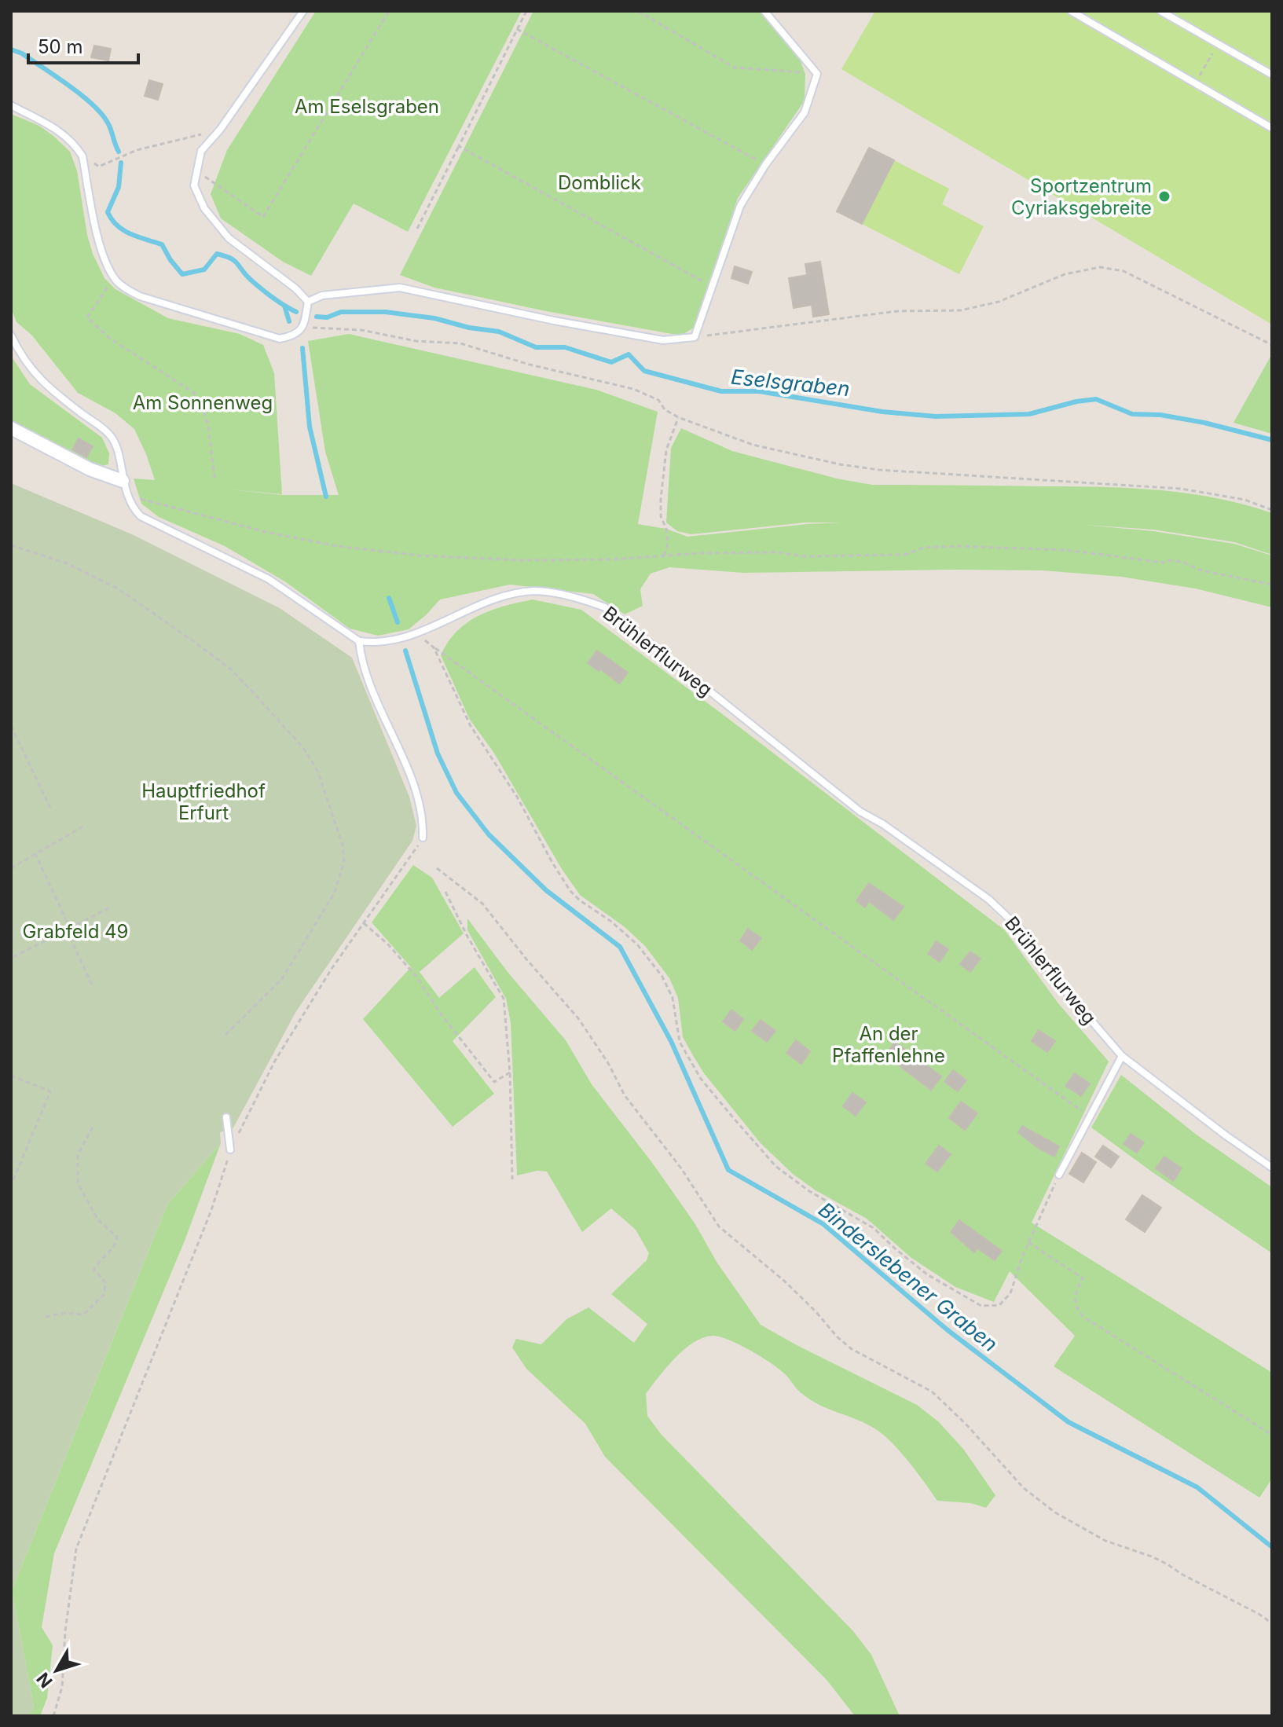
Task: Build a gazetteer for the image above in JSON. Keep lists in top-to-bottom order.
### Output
{
  "streets": {
    "lane": ["Brühlerflurweg"]
  },
  "water": ["Eselsgraben", "Binderslebener Graben"],
  "parks": [
    "Am Eselsgraben",
    "Domblick",
    "Am Sonnenweg",
    "Hauptfriedhof Erfurt",
    "Grabfeld 49",
    "An der Pfaffenlehne"
  ],
  "places": ["Sportzentrum Cyriaksgebreite"],
  "scale_bar": "50 m",
  "north": "bottom left"
}
